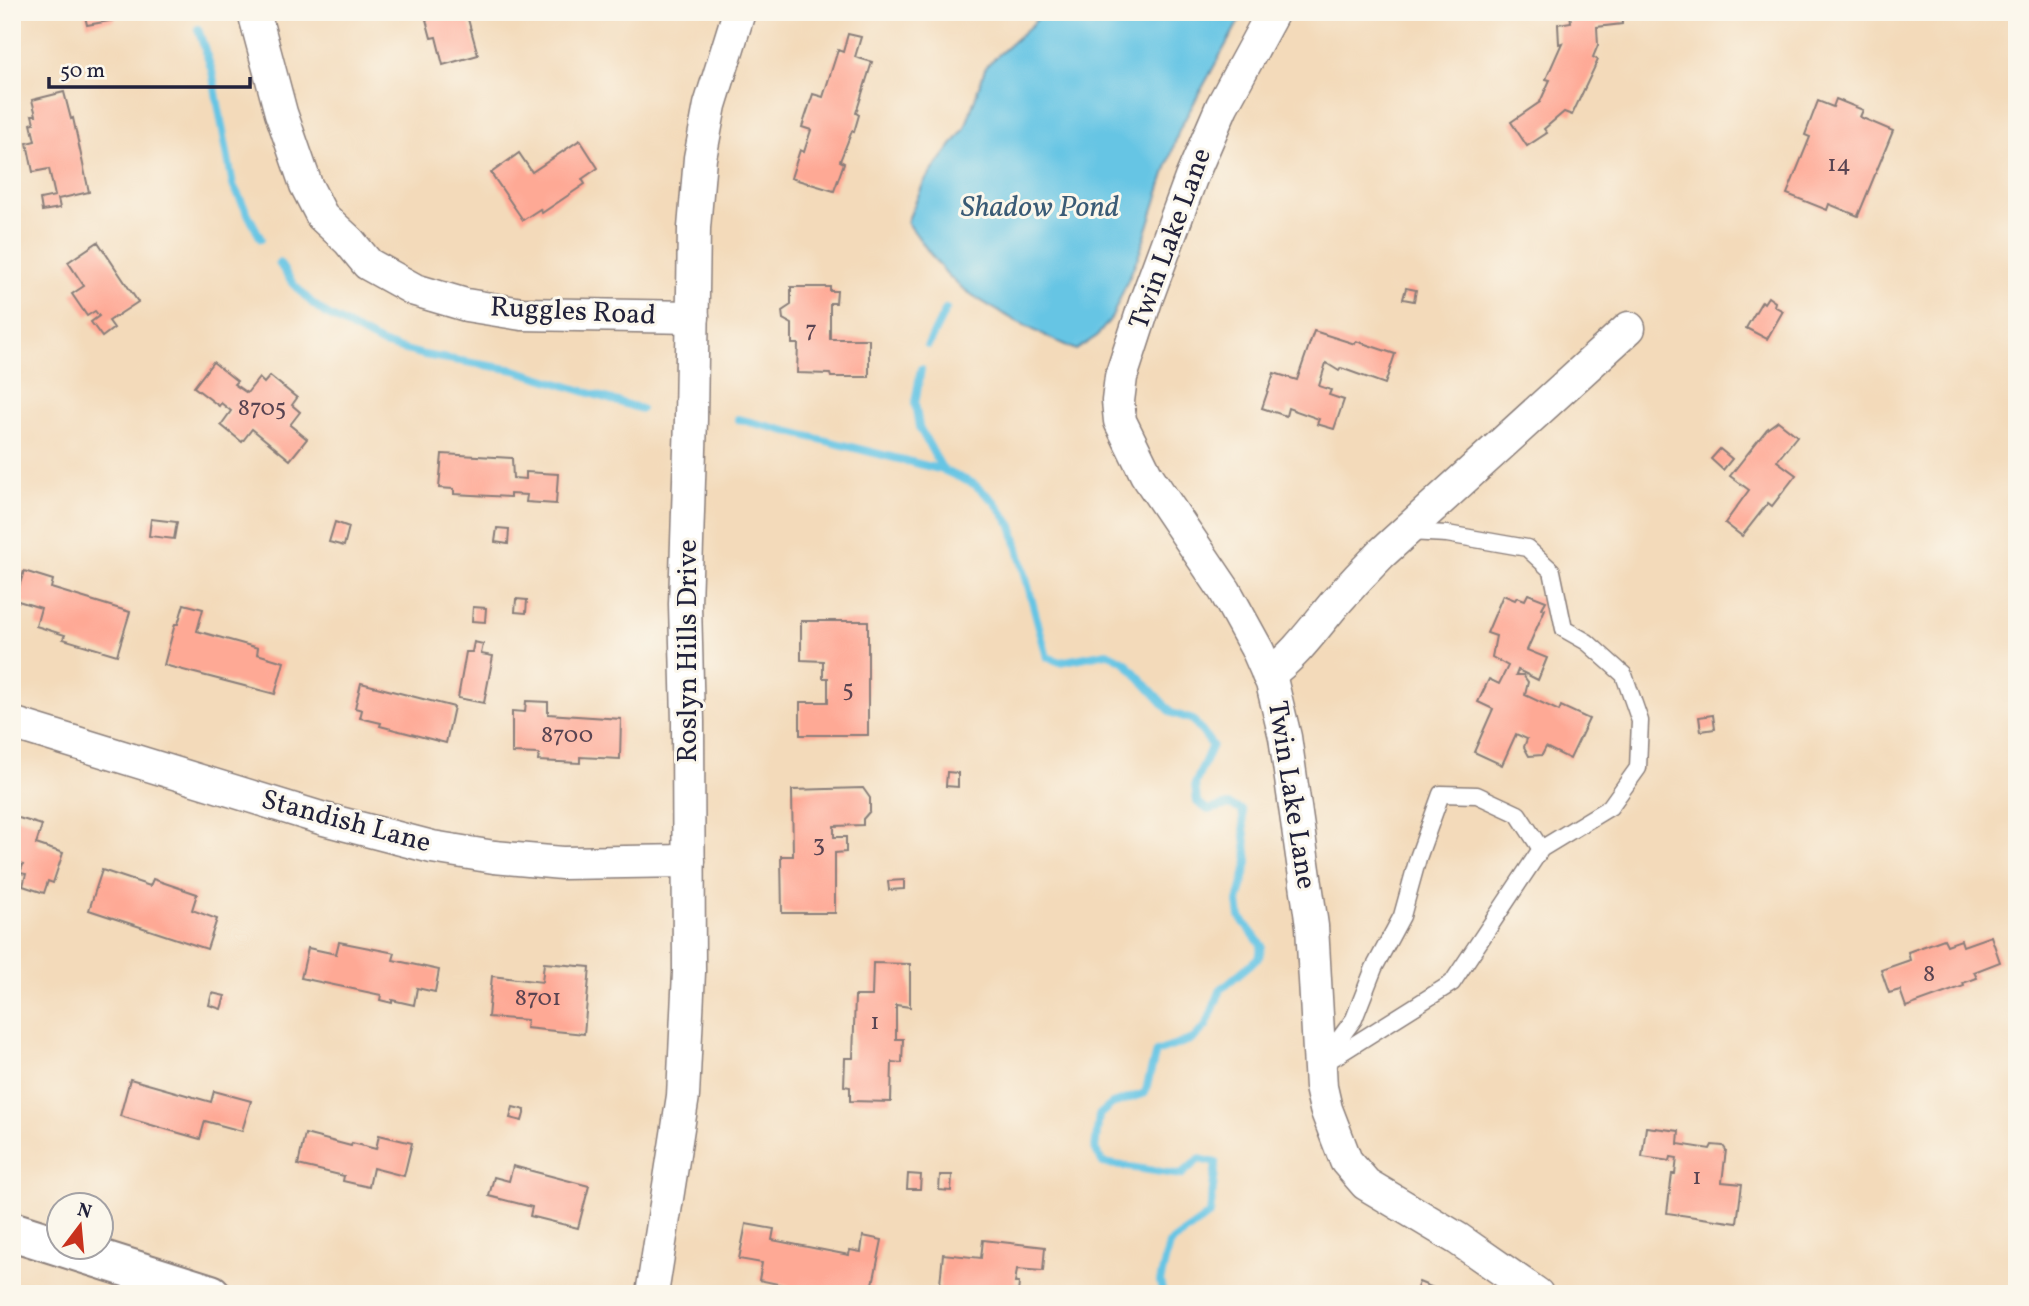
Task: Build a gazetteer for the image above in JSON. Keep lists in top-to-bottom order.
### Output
{
  "streets": {
    "street": [
      "Twin Lake Lane",
      "Ruggles Road",
      "Roslyn Hills Drive",
      "Standish Lane"
    ]
  },
  "crossings": [
    ["Ruggles Road", "Roslyn Hills Drive"],
    ["Roslyn Hills Drive", "Standish Lane"]
  ],
  "water": ["Shadow Pond"],
  "house_numbers": [
    "14",
    "7",
    "8705",
    "5",
    "8700",
    "3",
    "8",
    "8701",
    "1",
    "1"
  ],
  "scale_bar": "50 m",
  "north": "top"
}
